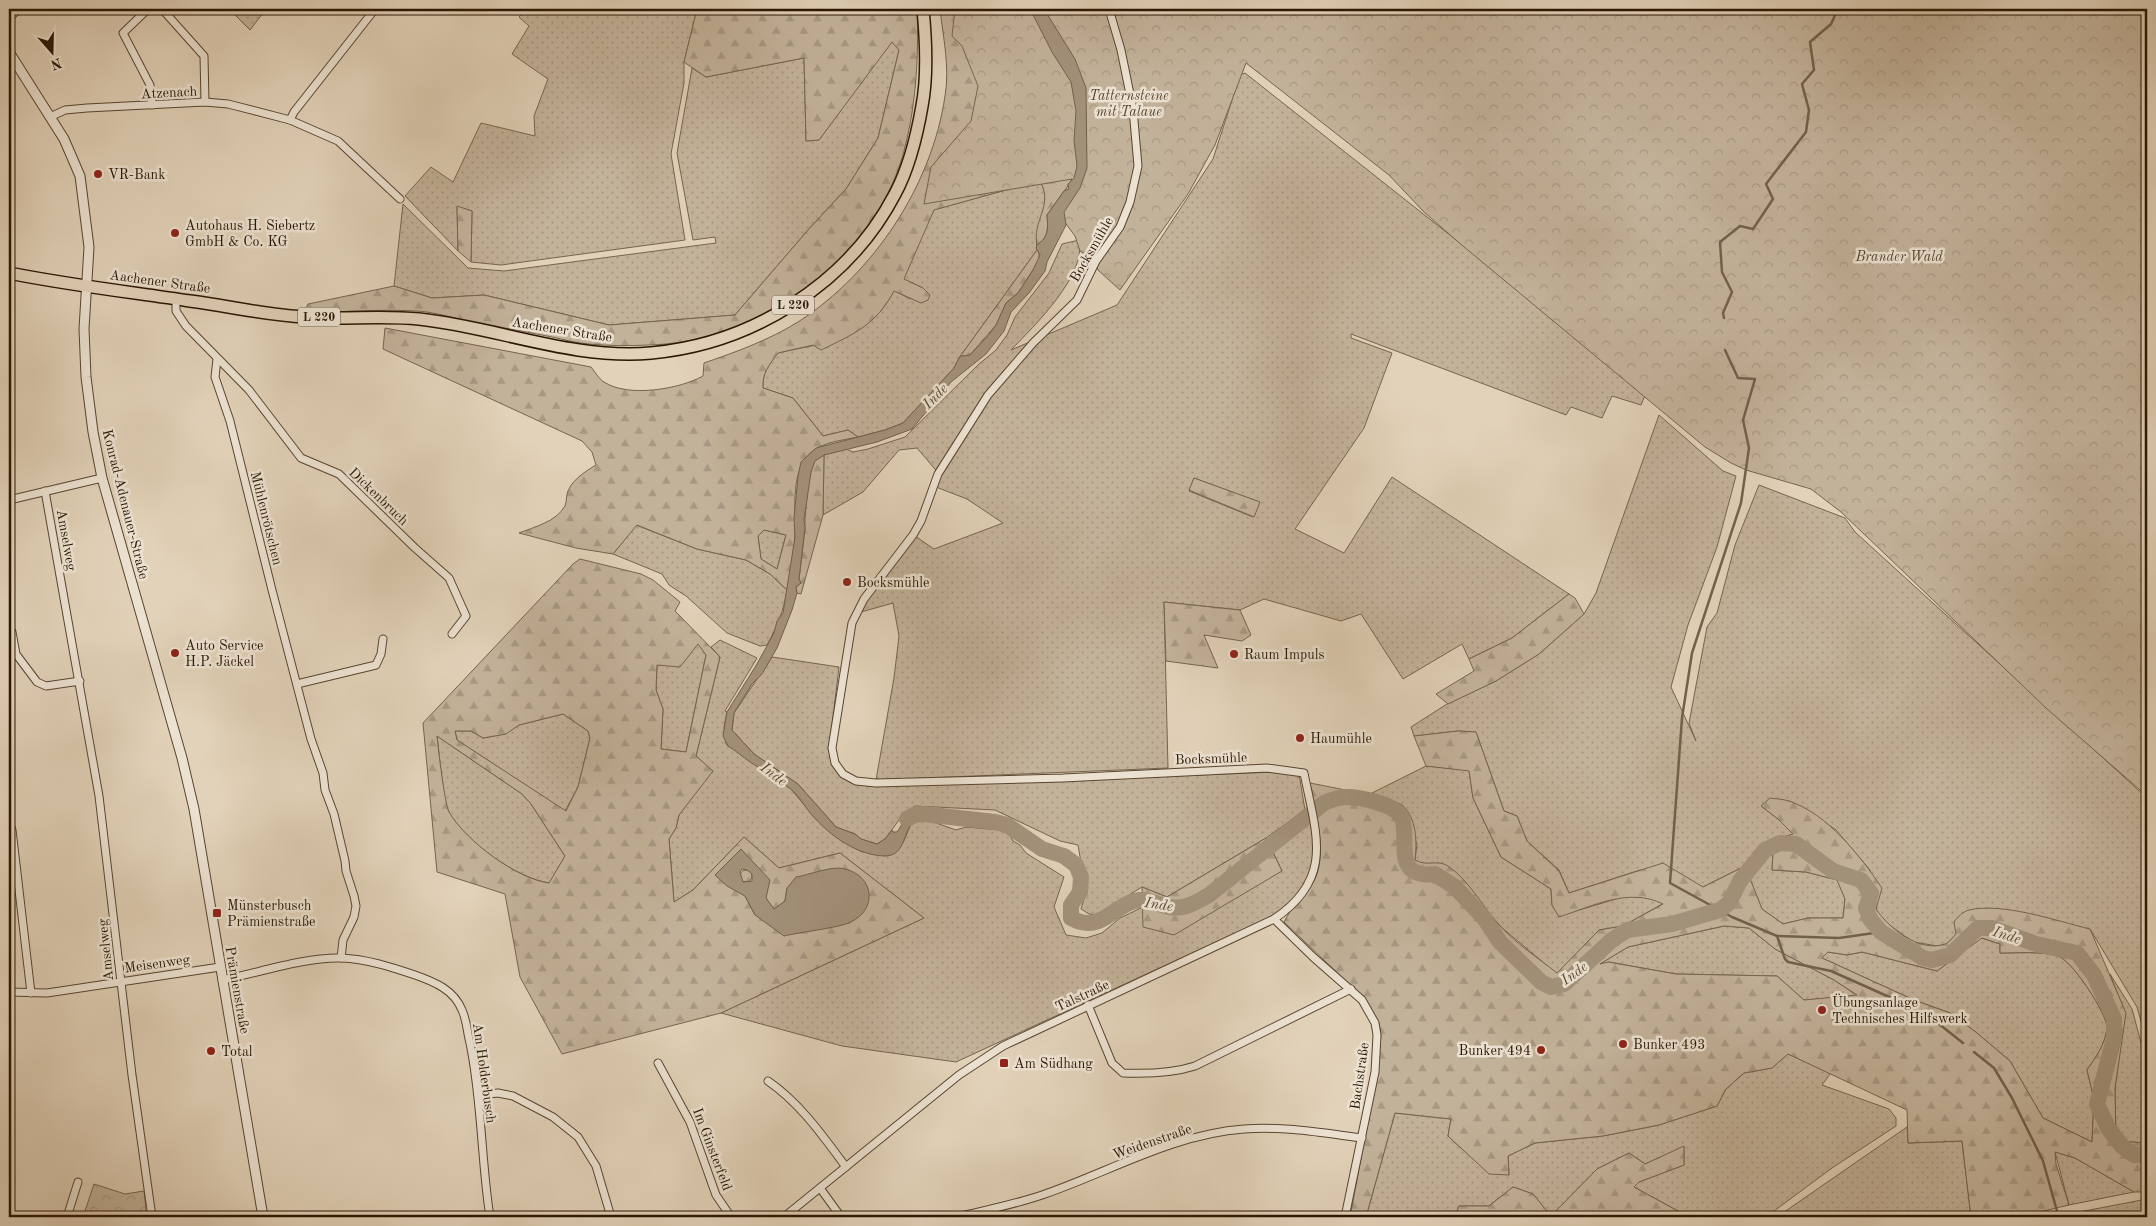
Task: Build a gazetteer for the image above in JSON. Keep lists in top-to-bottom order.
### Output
{
  "streets": {
    "main road": ["Aachener Straße", "L 220"],
    "street": [
      "Atzenach",
      "Bocksmühle",
      "Dickenbruch",
      "Konrad-Adenauer-Straße",
      "Mühlenrötschen",
      "Amselweg",
      "Meisenweg",
      "Prämienstraße",
      "Talstraße",
      "Am Holderbusch",
      "Bachstraße",
      "Weidenstraße",
      "Im Ginsterfeld"
    ]
  },
  "crossings": [
    ["Atzenach", "Konrad-Adenauer-Straße"],
    ["Bocksmühle", "Talstraße"],
    ["Aachener Straße", "Dickenbruch"],
    ["Aachener Straße", "Konrad-Adenauer-Straße"],
    ["Dickenbruch", "Mühlenrötschen"],
    ["Konrad-Adenauer-Straße", "Prämienstraße"],
    ["Mühlenrötschen", "Am Holderbusch"],
    ["Amselweg", "Meisenweg"],
    ["Meisenweg", "Prämienstraße"],
    ["Prämienstraße", "Am Holderbusch"],
    ["Talstraße", "Bachstraße"],
    ["Bachstraße", "Weidenstraße"]
  ],
  "water": ["Inde"],
  "parks": ["Tatternsteine mit Talaue", "Brander Wald"],
  "places": {
    "other": [
      "VR-Bank",
      "Autohaus H. Siebertz GmbH & Co. KG",
      "Bocksmühle",
      "Auto Service H.P. Jäckel",
      "Raum Impuls",
      "Haumühle",
      "Übungsanlage Technisches Hilfswerk",
      "Bunker 493",
      "Bunker 494",
      "Total"
    ],
    "transit": ["Münsterbusch Prämienstraße", "Am Südhang"]
  },
  "north": "bottom"
}
